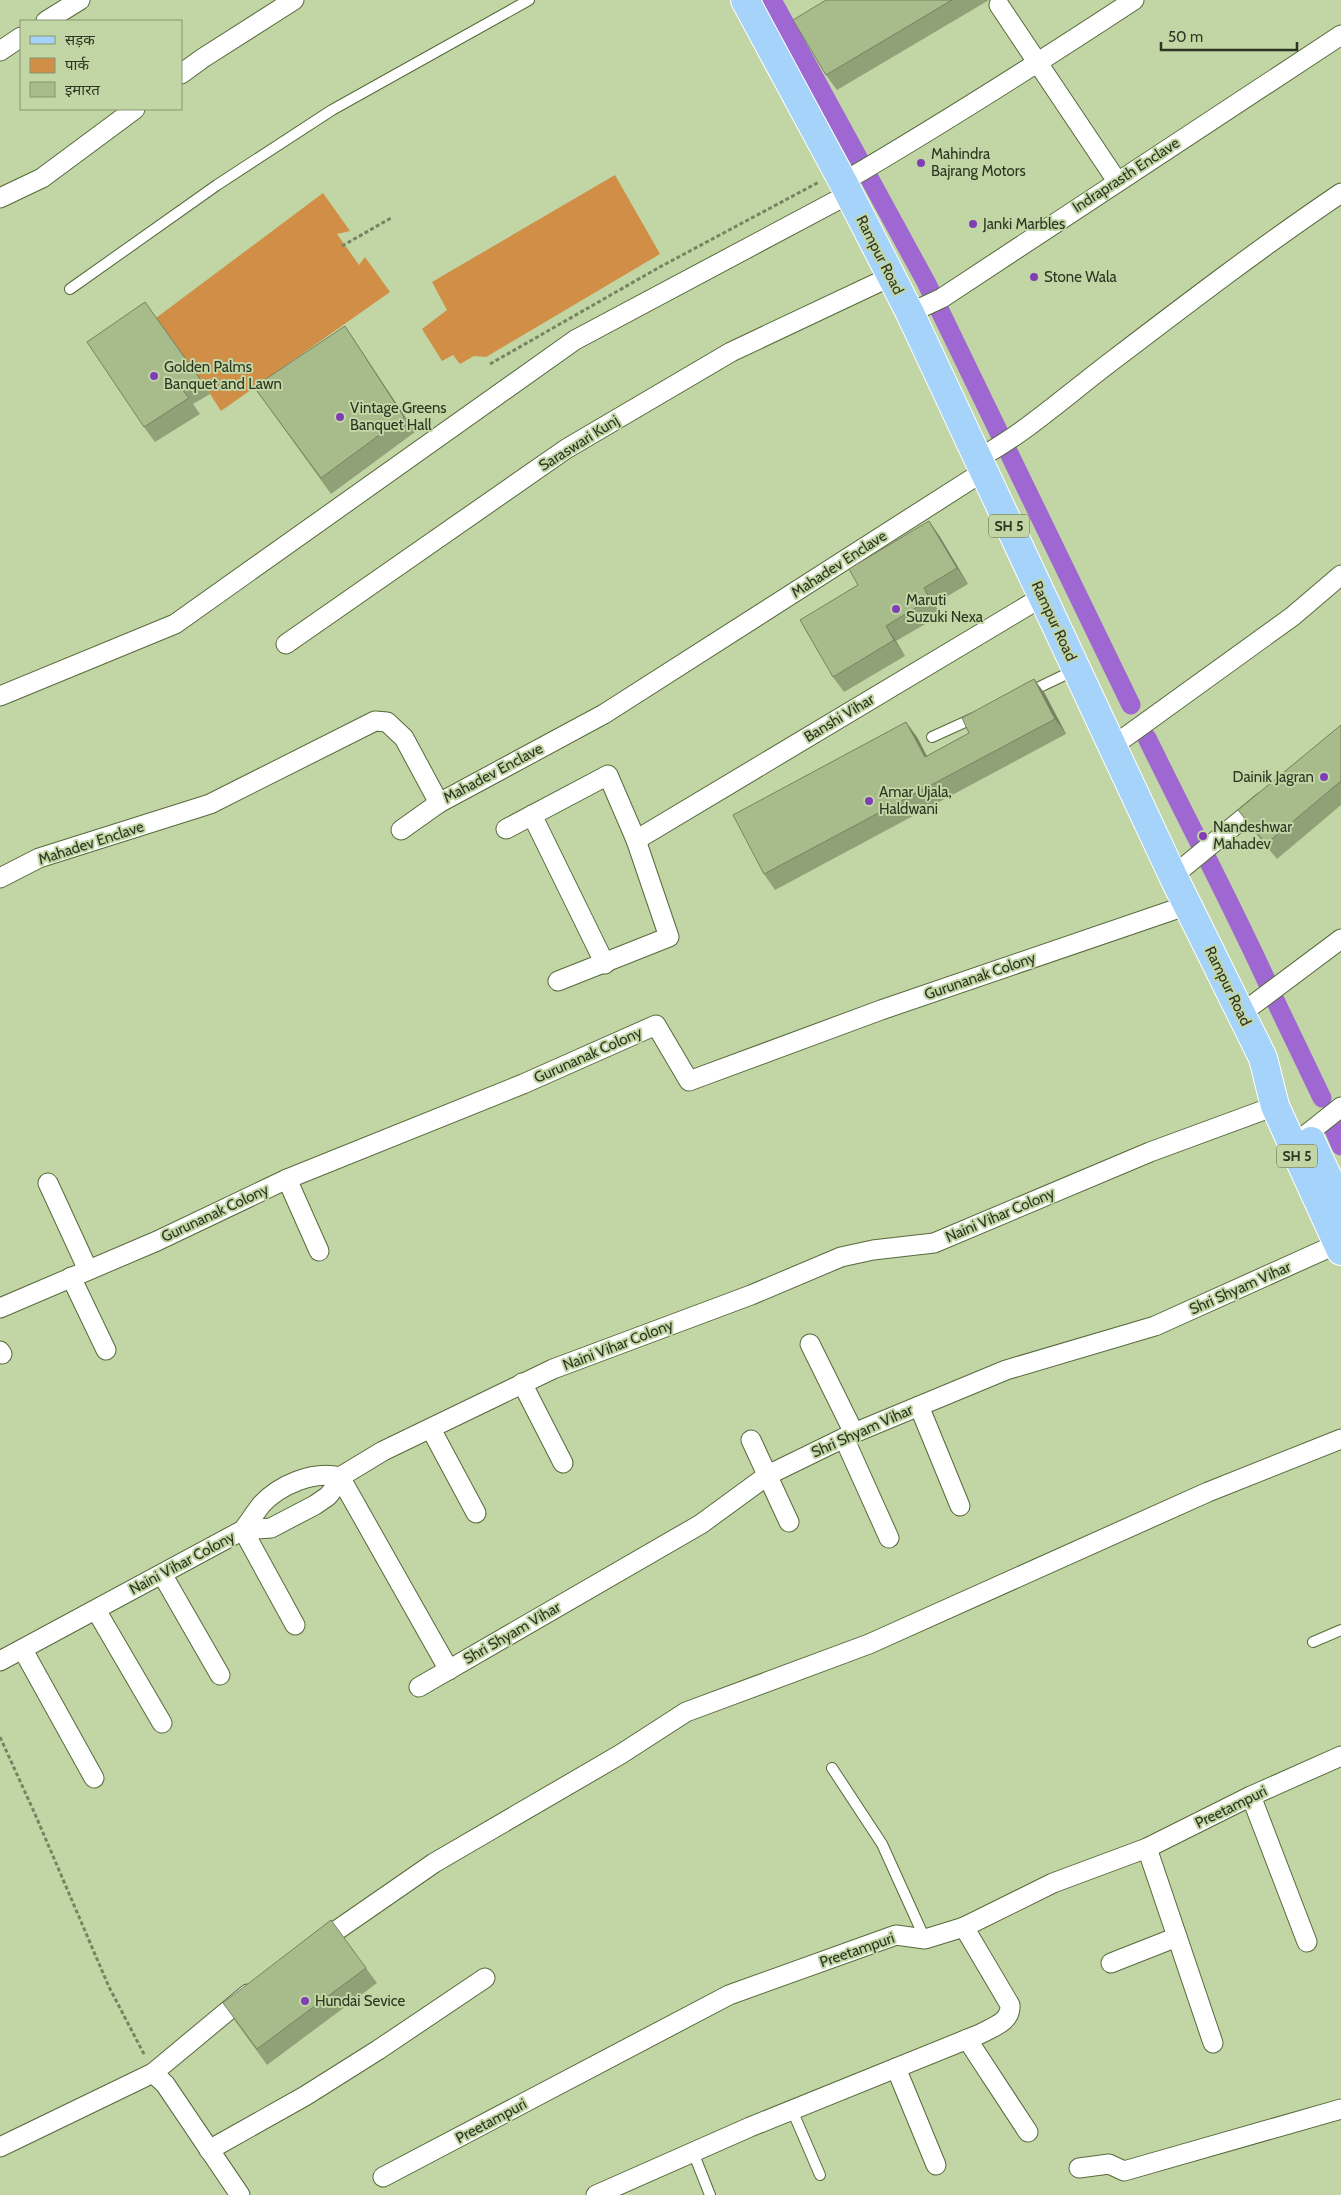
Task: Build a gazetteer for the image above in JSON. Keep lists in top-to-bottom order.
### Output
{
  "streets": {
    "main road": ["Rampur Road", "SH 5"],
    "street": [
      "Indraprasth Enclave",
      "Saraswari Kunj",
      "Mahadev Enclave",
      "Banshi Vihar",
      "Gurunanak Colony",
      "Naini Vihar Colony",
      "Shri Shyam Vihar",
      "Preetampuri"
    ]
  },
  "crossings": [
    ["Indraprasth Enclave", "Rampur Road"],
    ["Rampur Road", "Saraswari Kunj"],
    ["Rampur Road", "Mahadev Enclave"],
    ["Rampur Road", "Banshi Vihar"],
    ["Rampur Road", "Gurunanak Colony"],
    ["Rampur Road", "Naini Vihar Colony"],
    ["Rampur Road", "Shri Shyam Vihar"]
  ],
  "places": [
    "Mahindra Bajrang Motors",
    "Janki Marbles",
    "Stone Wala",
    "Golden Palms Banquet and Lawn",
    "Vintage Greens Banquet Hall",
    "Maruti Suzuki Nexa",
    "Dainik Jagran",
    "Amar Ujala, Haldwani",
    "Nandeshwar Mahadev",
    "Hundai Sevice"
  ],
  "legend": ["सड़क", "पार्क", "इमारत"],
  "scale_bar": "50 m"
}
